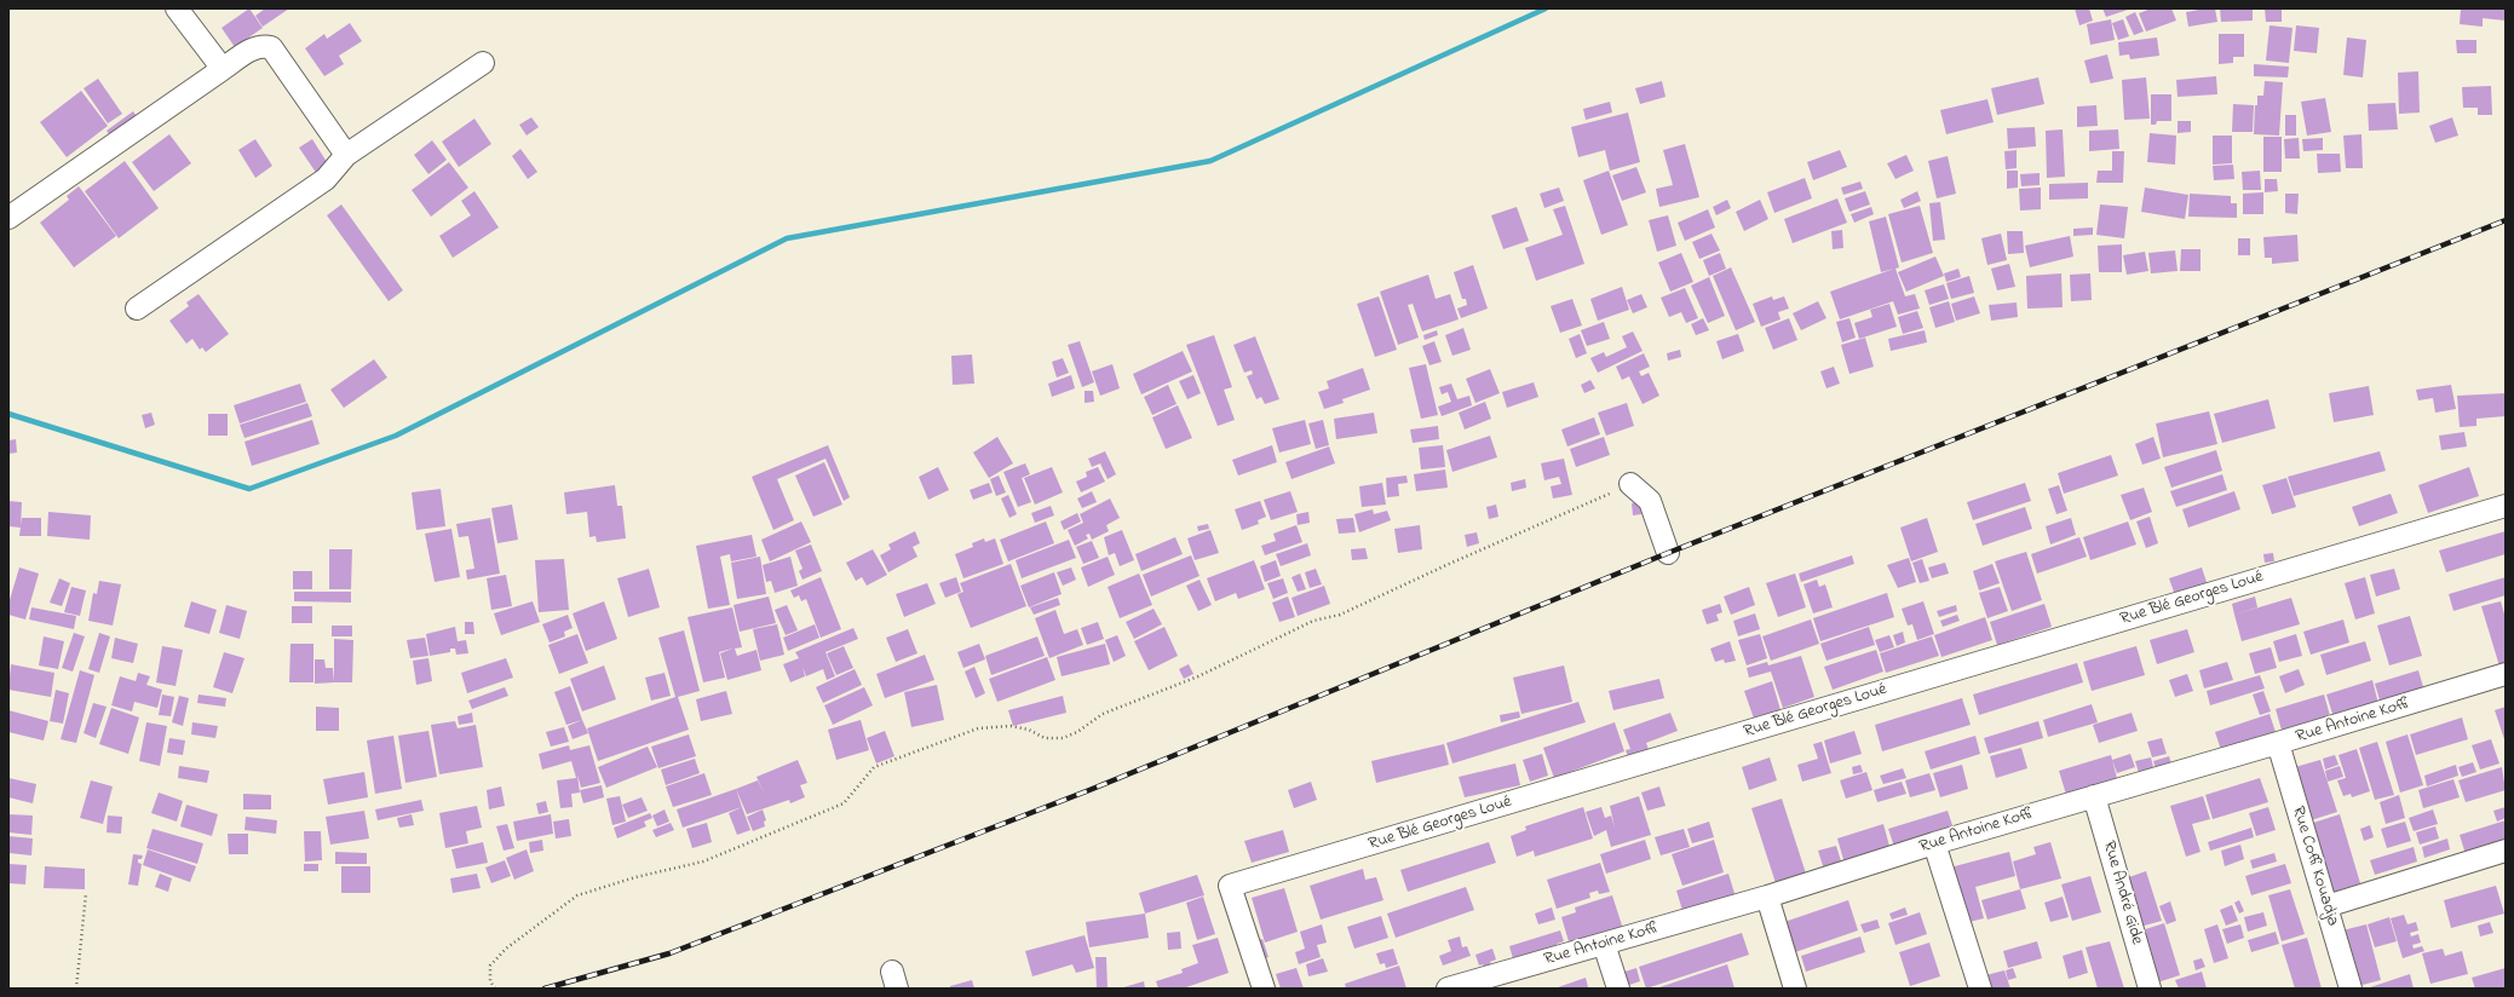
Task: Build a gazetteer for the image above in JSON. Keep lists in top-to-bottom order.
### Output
{
  "streets": {
    "street": [
      "Rue Blé Georges Loué",
      "Rue Antoine Koffi",
      "Rue Coffi Kouadja",
      "Rue André Gide"
    ]
  },
  "crossings": [
    ["Rue Antoine Koffi", "Rue Coffi Kouadja"],
    ["Rue Antoine Koffi", "Rue André Gide"]
  ]
}
